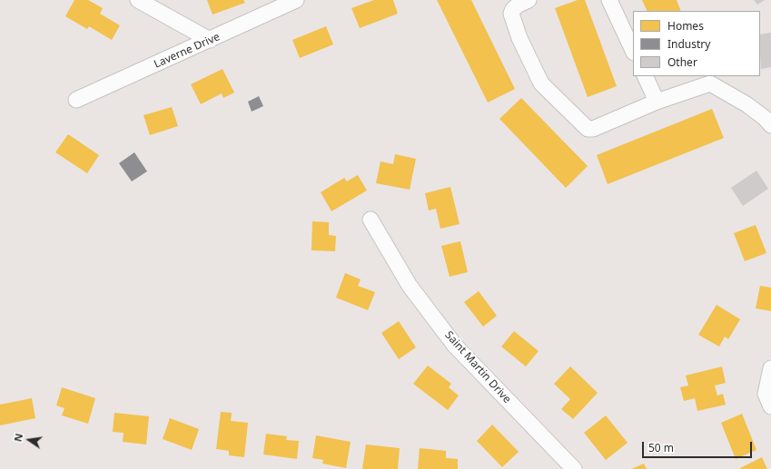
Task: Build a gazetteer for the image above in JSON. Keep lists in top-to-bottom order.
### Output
{
  "streets": {
    "street": ["Laverne Drive", "Saint Martin Drive"]
  },
  "legend": ["Homes", "Industry", "Other"],
  "scale_bar": "50 m",
  "north": "left"
}
